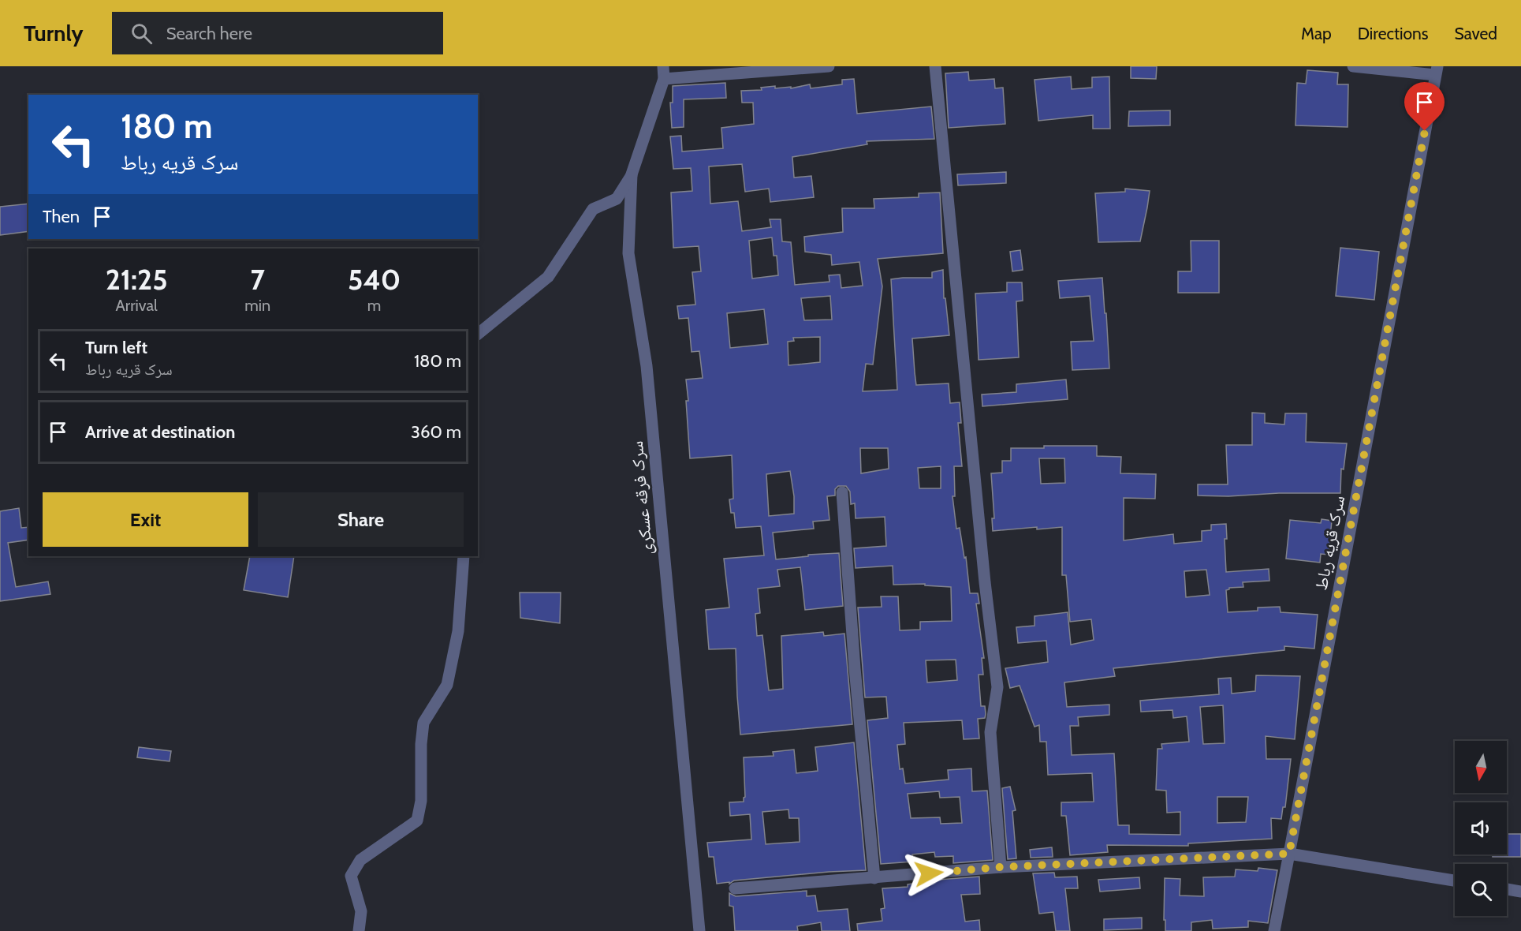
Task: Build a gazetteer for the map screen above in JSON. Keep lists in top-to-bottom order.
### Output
{
  "streets": {
    "street": ["سرک فرقه عسکری", "سرک قریه رباط"]
  },
  "north": "bottom",
  "page": {
    "header": "Turnly",
    "search": "Search here",
    "nav": ["Map", "Directions", "Saved"],
    "turn": ["180 m", "سرک قریه رباط"],
    "then": "Then",
    "eta": [
      "21:25",
      "Arrival",
      "7",
      "min",
      "540",
      "m"
    ],
    "list": [
      {
        "name": "Turn left",
        "note": "سرک قریه رباط",
        "value": "180 m"
      },
      {
        "name": "Arrive at destination",
        "value": "360 m"
      }
    ],
    "buttons": ["Exit", "Share"]
  }
}
